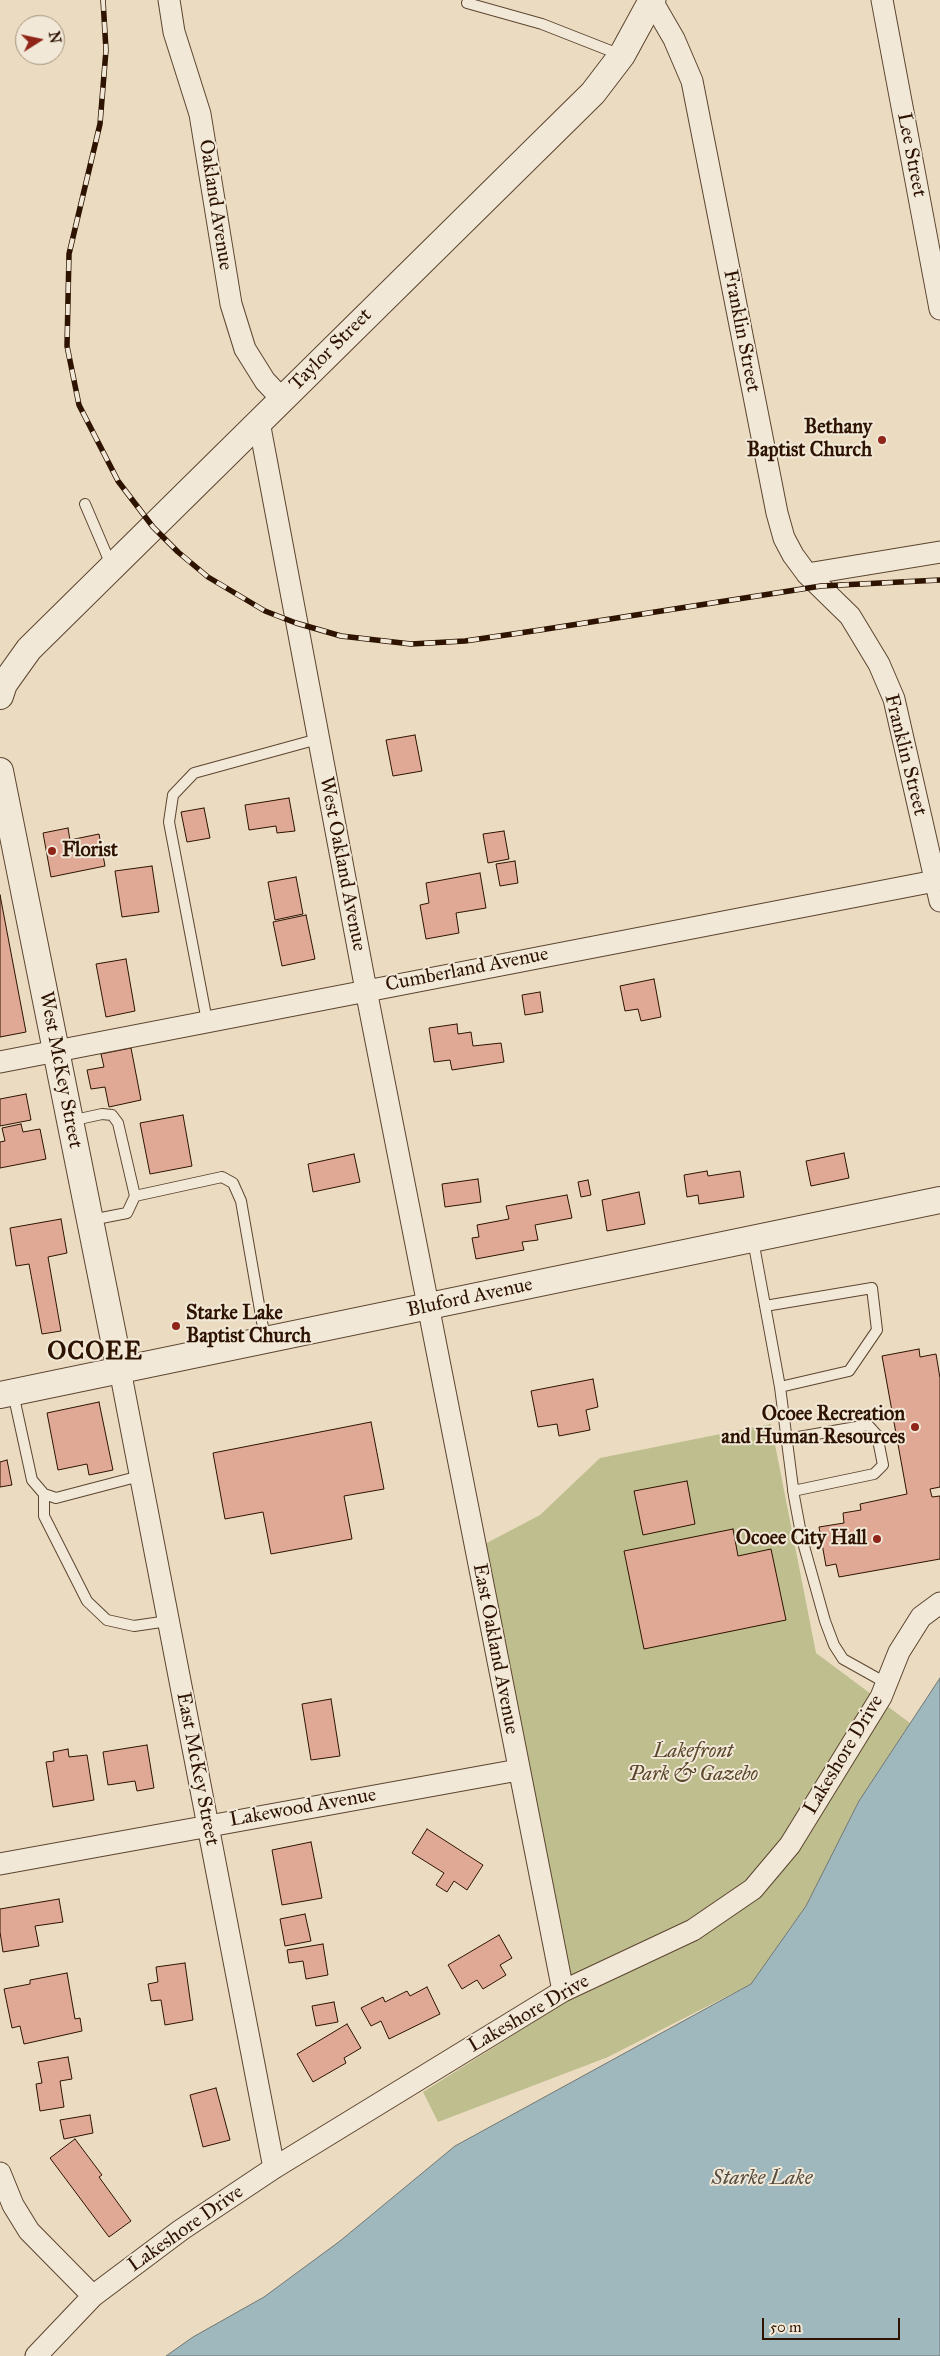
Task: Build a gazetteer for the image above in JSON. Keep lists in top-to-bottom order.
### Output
{
  "streets": {
    "street": [
      "Lee Street",
      "Oakland Avenue",
      "Franklin Street",
      "Taylor Street",
      "West Oakland Avenue",
      "Cumberland Avenue",
      "West McKey Street",
      "Bluford Avenue",
      "East Oakland Avenue",
      "Lakeshore Drive",
      "East McKey Street",
      "Lakewood Avenue"
    ]
  },
  "crossings": [
    ["Oakland Avenue", "Taylor Street"],
    ["Franklin Street", "Taylor Street"],
    ["Franklin Street", "Cumberland Avenue"],
    ["Taylor Street", "West Oakland Avenue"],
    ["West Oakland Avenue", "Cumberland Avenue"],
    ["West Oakland Avenue", "Bluford Avenue"],
    ["West Oakland Avenue", "East Oakland Avenue"],
    ["Cumberland Avenue", "West McKey Street"],
    ["West McKey Street", "Bluford Avenue"],
    ["West McKey Street", "East McKey Street"],
    ["Bluford Avenue", "East Oakland Avenue"],
    ["Bluford Avenue", "East McKey Street"],
    ["East Oakland Avenue", "Lakeshore Drive"],
    ["East Oakland Avenue", "Lakewood Avenue"],
    ["Lakeshore Drive", "East McKey Street"],
    ["East McKey Street", "Lakewood Avenue"]
  ],
  "districts": ["OCOEE"],
  "water": ["Starke Lake"],
  "parks": ["Lakefront Park & Gazebo"],
  "places": [
    "Bethany Baptist Church",
    "Florist",
    "Starke Lake Baptist Church",
    "Ocoee Recreation and Human Resources",
    "Ocoee City Hall"
  ],
  "scale_bar": "50 m",
  "north": "right"
}
